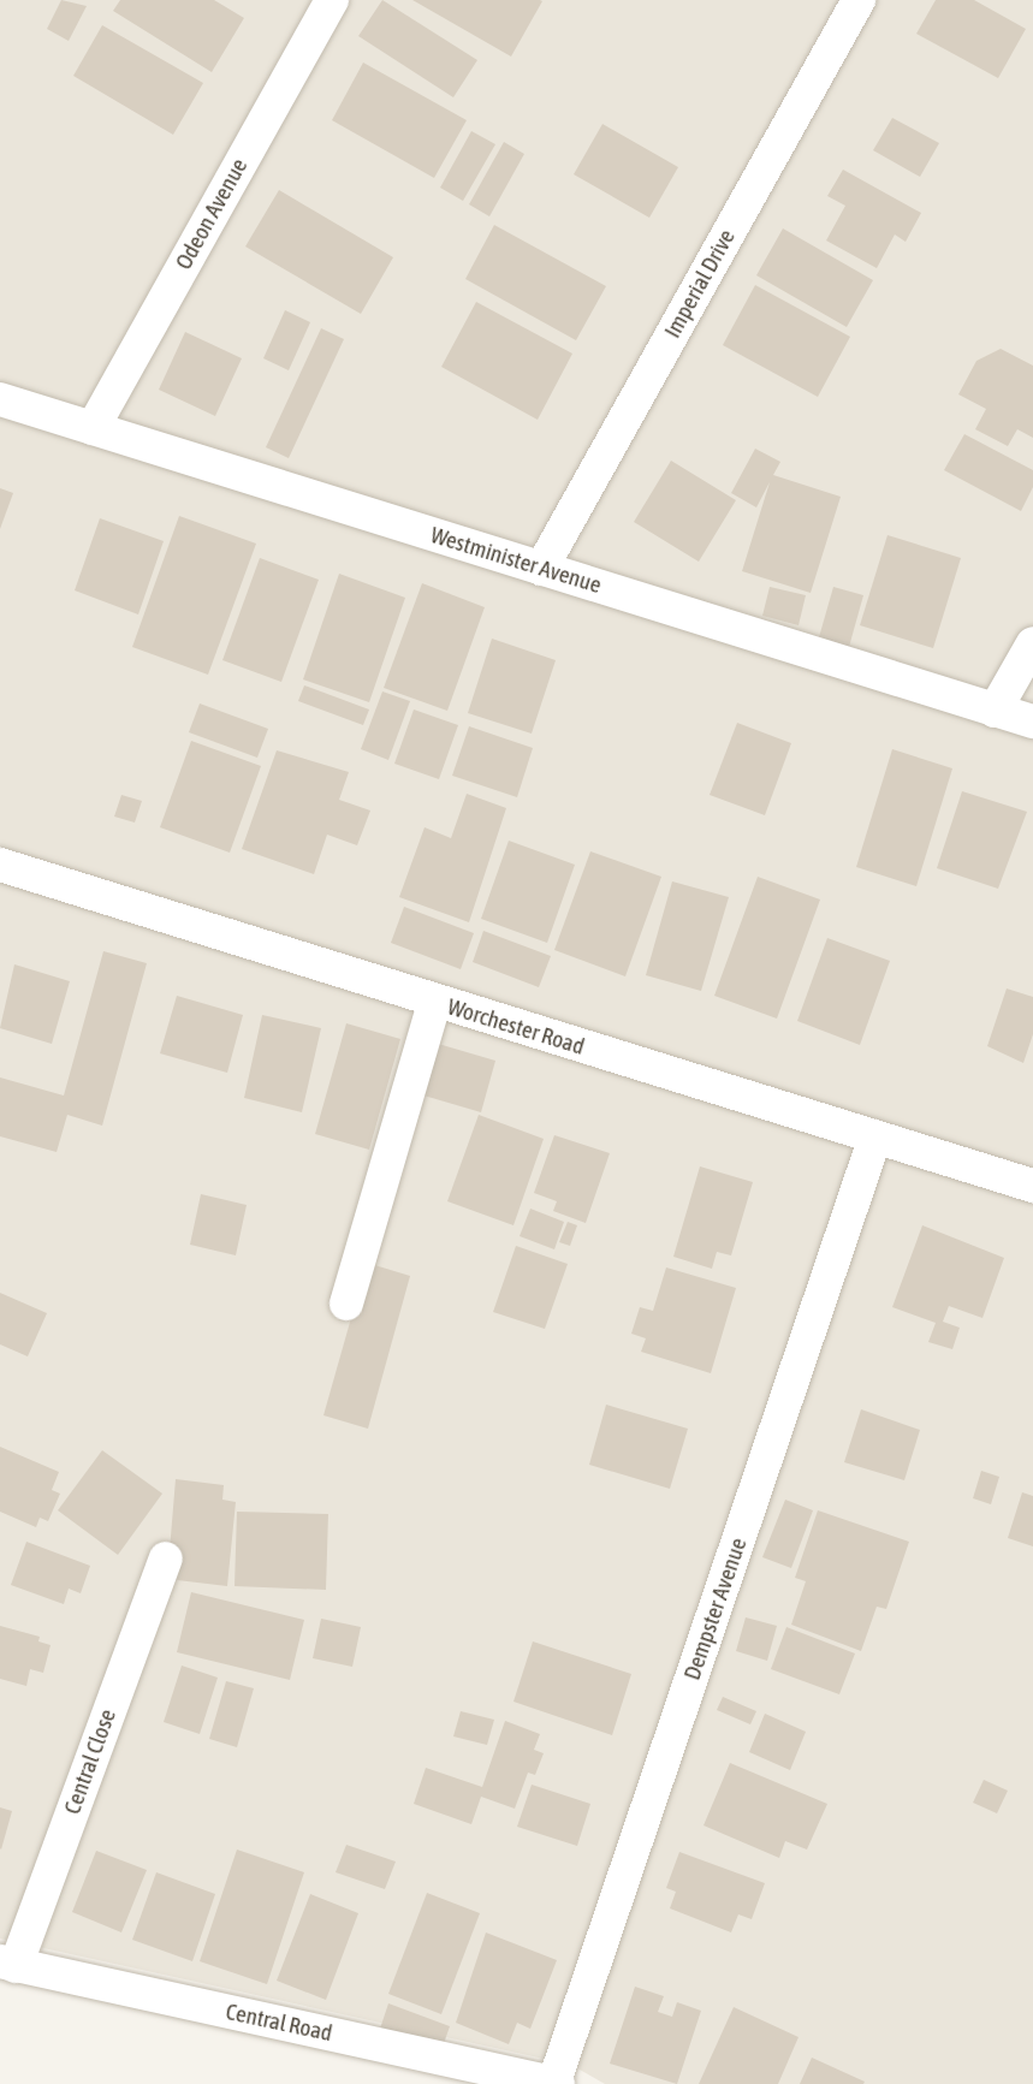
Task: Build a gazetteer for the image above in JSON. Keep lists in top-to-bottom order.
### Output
{
  "streets": {
    "street": [
      "Odeon Avenue",
      "Imperial Drive",
      "Westminister Avenue",
      "Worchester Road",
      "Dempster Avenue",
      "Central Close",
      "Central Road"
    ]
  },
  "crossings": [
    ["Odeon Avenue", "Westminister Avenue"],
    ["Imperial Drive", "Westminister Avenue"],
    ["Worchester Road", "Dempster Avenue"],
    ["Dempster Avenue", "Central Road"],
    ["Central Close", "Central Road"]
  ]
}
